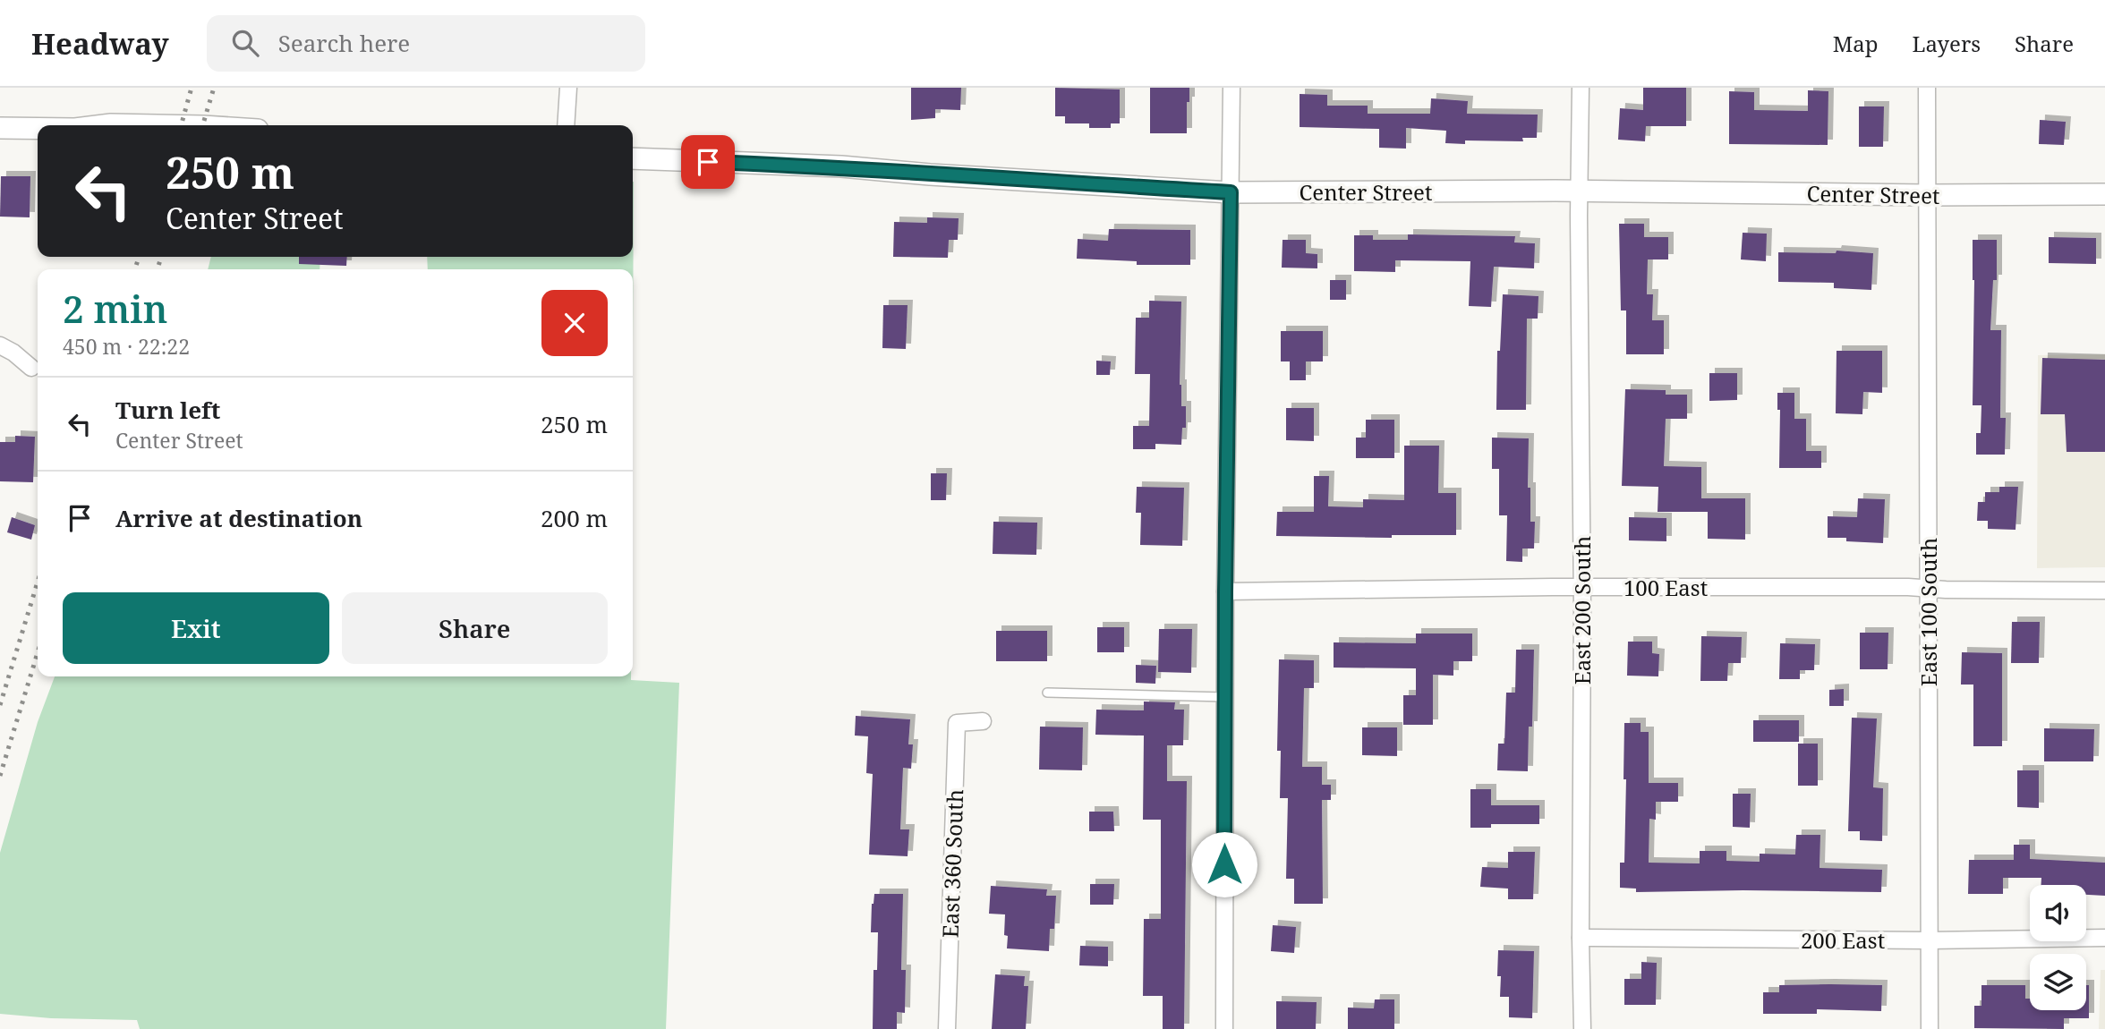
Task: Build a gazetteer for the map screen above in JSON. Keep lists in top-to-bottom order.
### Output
{
  "streets": {
    "street": [
      "Center Street",
      "100 East",
      "East 200 South",
      "East 100 South",
      "East 360 South",
      "200 East"
    ]
  },
  "crossings": [
    ["Center Street", "East 200 South"],
    ["Center Street", "East 100 South"],
    ["100 East", "East 200 South"],
    ["100 East", "East 100 South"],
    ["East 200 South", "200 East"],
    ["East 100 South", "200 East"]
  ],
  "page": {
    "header": "Headway",
    "search": "Search here",
    "nav": ["Map", "Layers", "Share"],
    "turn": ["250 m", "Center Street"],
    "heading": ["2 min", "450 m · 22:22"],
    "list": [
      {
        "name": "Turn left",
        "note": "Center Street",
        "value": "250 m"
      },
      {
        "name": "Arrive at destination",
        "value": "200 m"
      }
    ],
    "buttons": ["Exit", "Share"]
  }
}
